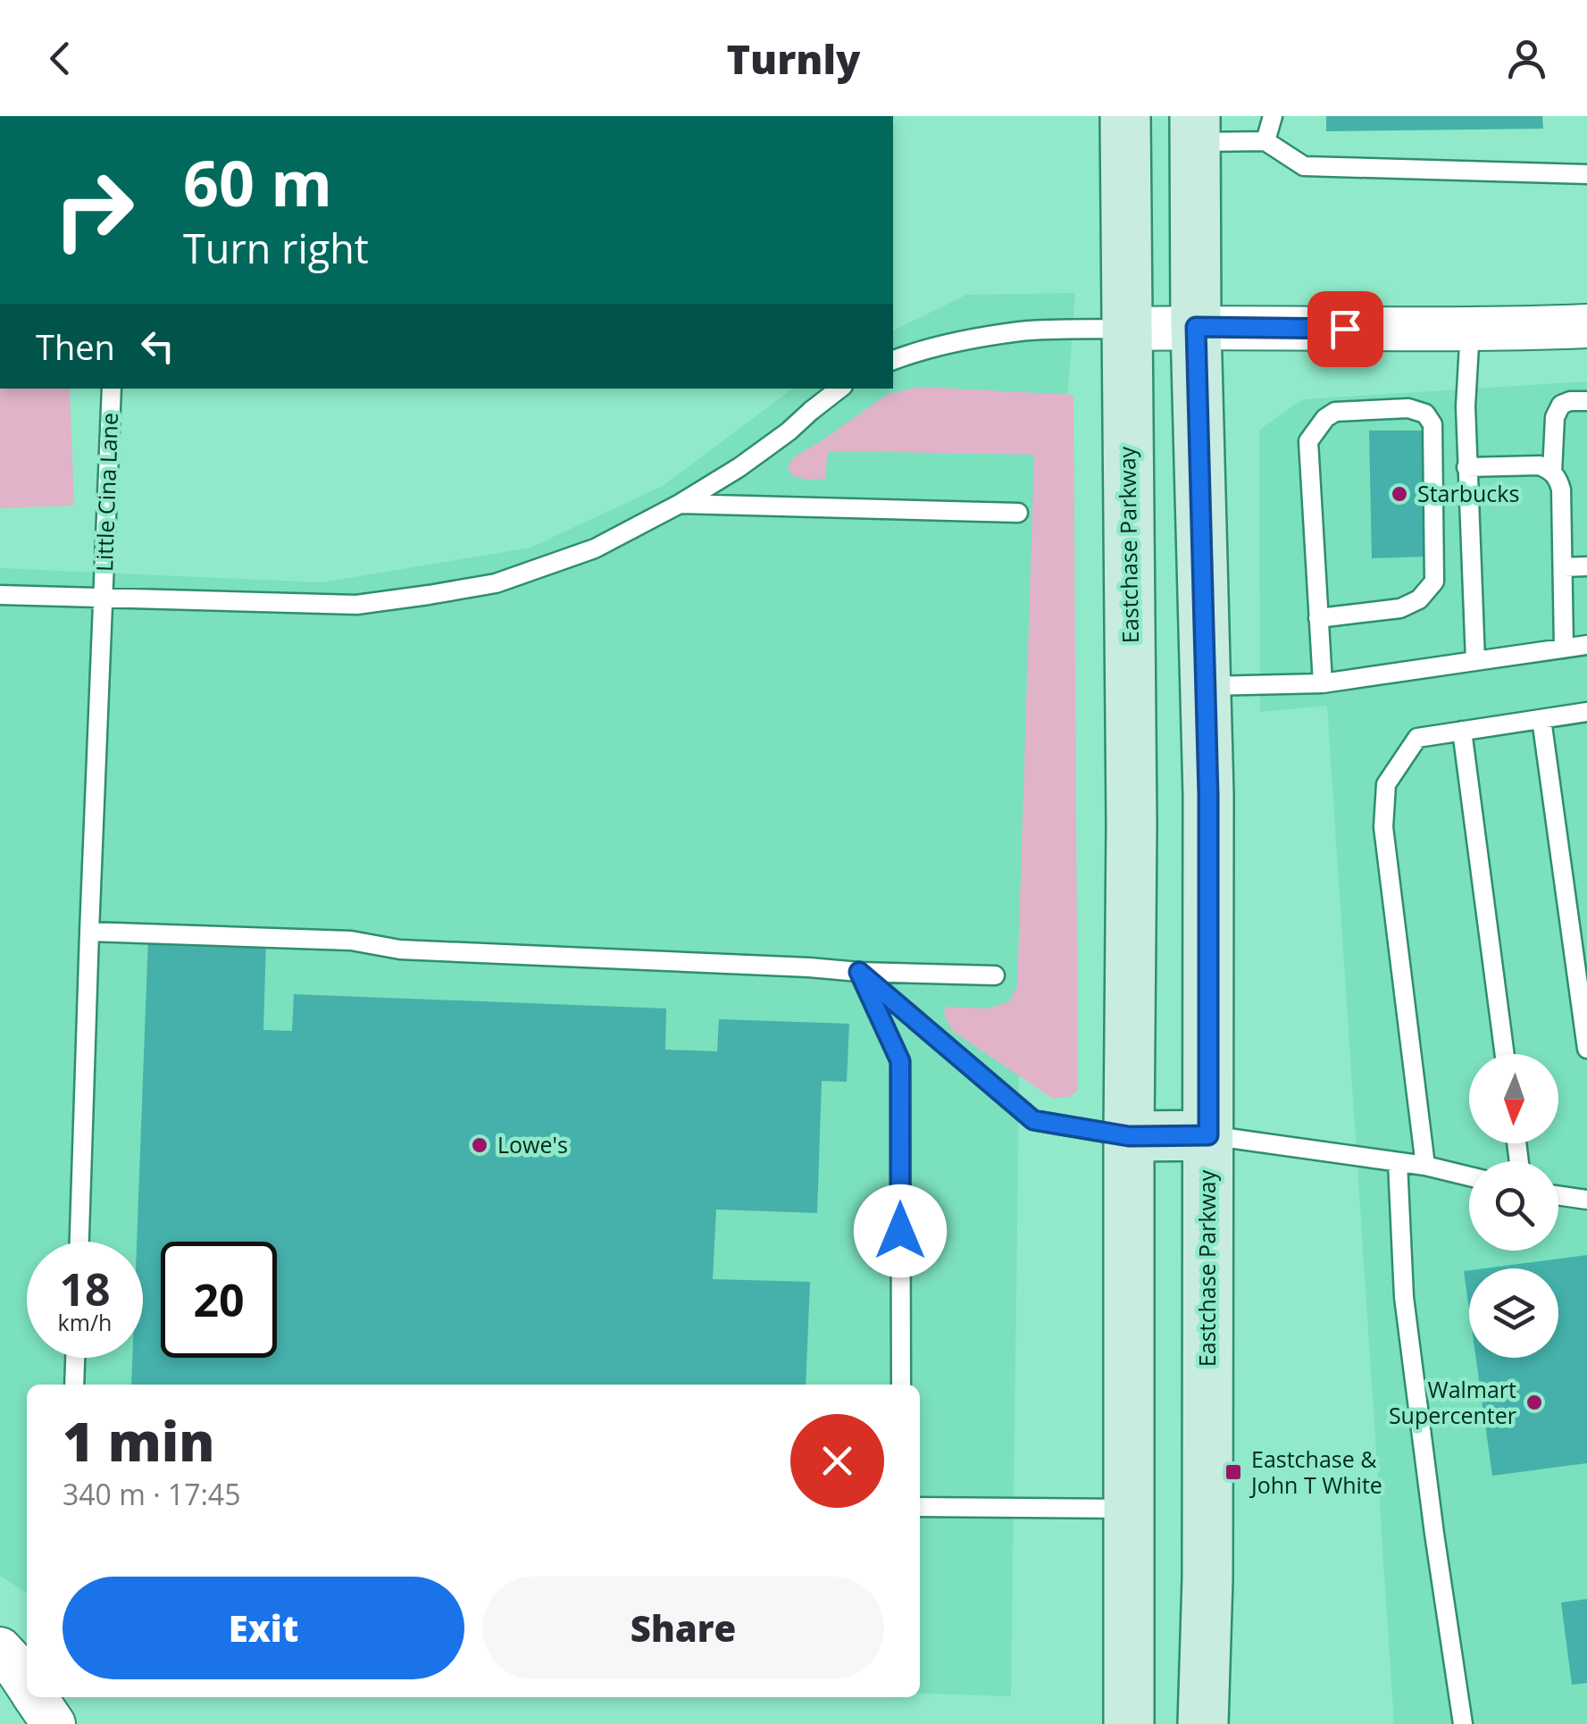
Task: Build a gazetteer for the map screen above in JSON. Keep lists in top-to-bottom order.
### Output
{
  "streets": {
    "main road": ["Eastchase Parkway"],
    "lane": ["Little Cina Lane"]
  },
  "places": {
    "other": ["Starbucks", "Lowe's", "Walmart Supercenter"],
    "transit": ["Eastchase & John T White"]
  },
  "north": "bottom",
  "page": {
    "header": "Turnly",
    "turn": ["60 m", "Turn right"],
    "then": "Then",
    "speed": "18 km/h",
    "limit": "20",
    "heading": ["1 min", "340 m · 17:45"],
    "buttons": ["Exit", "Share"]
  }
}
